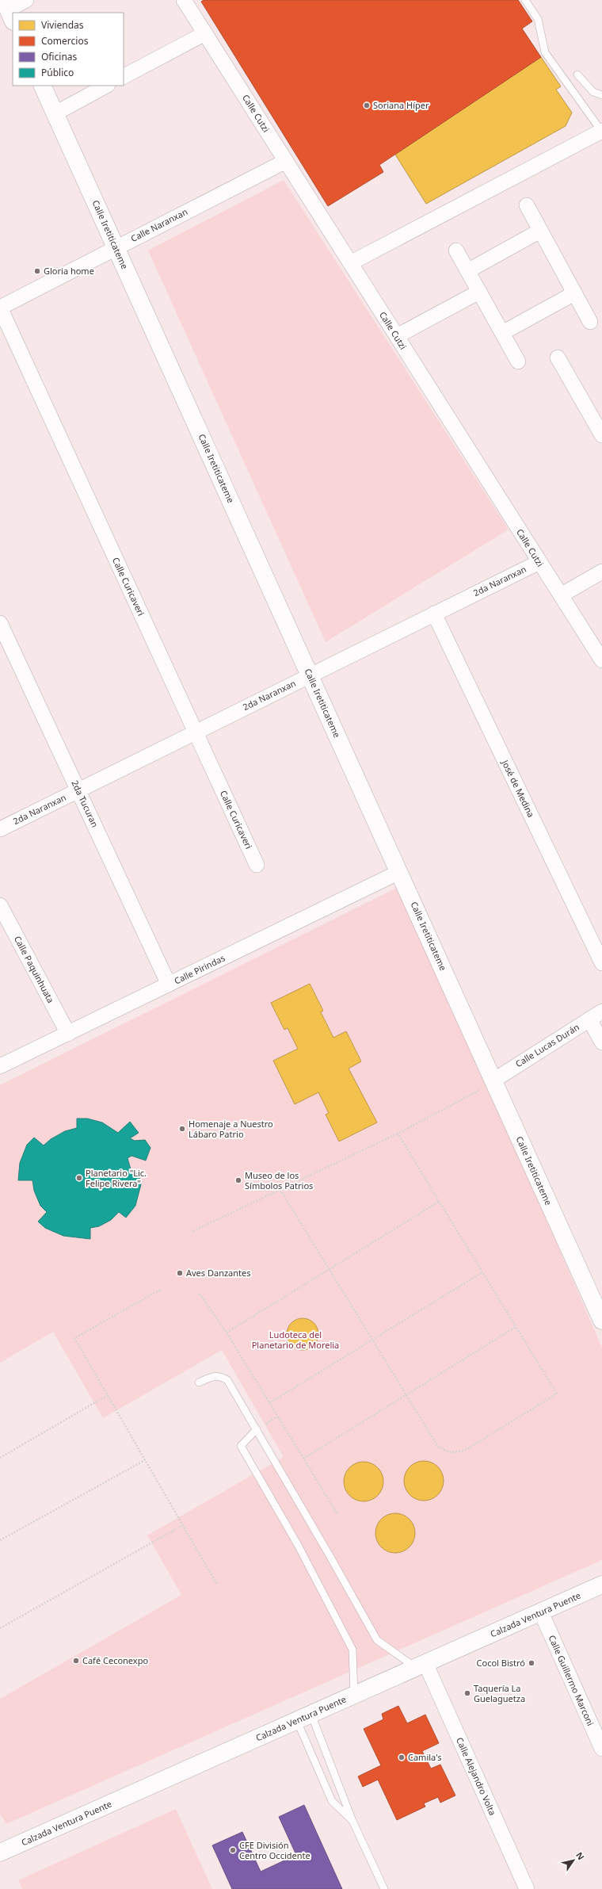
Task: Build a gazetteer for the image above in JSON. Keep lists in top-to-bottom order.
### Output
{
  "streets": {
    "street": [
      "Calle Cutzi",
      "Calle Naranxan",
      "Calle Iretiticateme",
      "2da Naranxan",
      "Calle Curicaveri",
      "José de Medina",
      "2da Tucuran",
      "Calle Paquinhuata",
      "Calle Pirindas",
      "Calle Lucas Durán",
      "Calzada Ventura Puente",
      "Calle Guillermo Marconi",
      "Calle Alejandro Volta"
    ]
  },
  "crossings": [
    ["Calle Cutzi", "Calle Naranxan"],
    ["Calle Cutzi", "2da Naranxan"],
    ["Calle Naranxan", "Calle Iretiticateme"],
    ["Calle Naranxan", "Calle Curicaveri"],
    ["Calle Iretiticateme", "2da Naranxan"],
    ["Calle Iretiticateme", "Calle Pirindas"],
    ["Calle Iretiticateme", "Calle Lucas Durán"],
    ["2da Naranxan", "Calle Curicaveri"],
    ["2da Naranxan", "José de Medina"],
    ["2da Naranxan", "2da Tucuran"],
    ["2da Tucuran", "Calle Pirindas"],
    ["Calle Paquinhuata", "Calle Pirindas"],
    ["Calzada Ventura Puente", "Calle Guillermo Marconi"],
    ["Calzada Ventura Puente", "Calle Alejandro Volta"]
  ],
  "parks": ["Ludoteca del Planetario de Morelia"],
  "places": [
    "Soriana Híper",
    "Gloria home",
    "Homenaje a Nuestro Lábaro Patrio",
    "Planetario \"Lic. Felipe Rivera\"",
    "Museo de los Símbolos Patrios",
    "Aves Danzantes",
    "Café Ceconexpo",
    "Cocol Bistró",
    "Taquería La Guelaguetza",
    "Camila's",
    "CFE División Centro Occidente"
  ],
  "legend": [
    "Viviendas",
    "Comercios",
    "Oficinas",
    "Público"
  ],
  "north": "top right"
}
